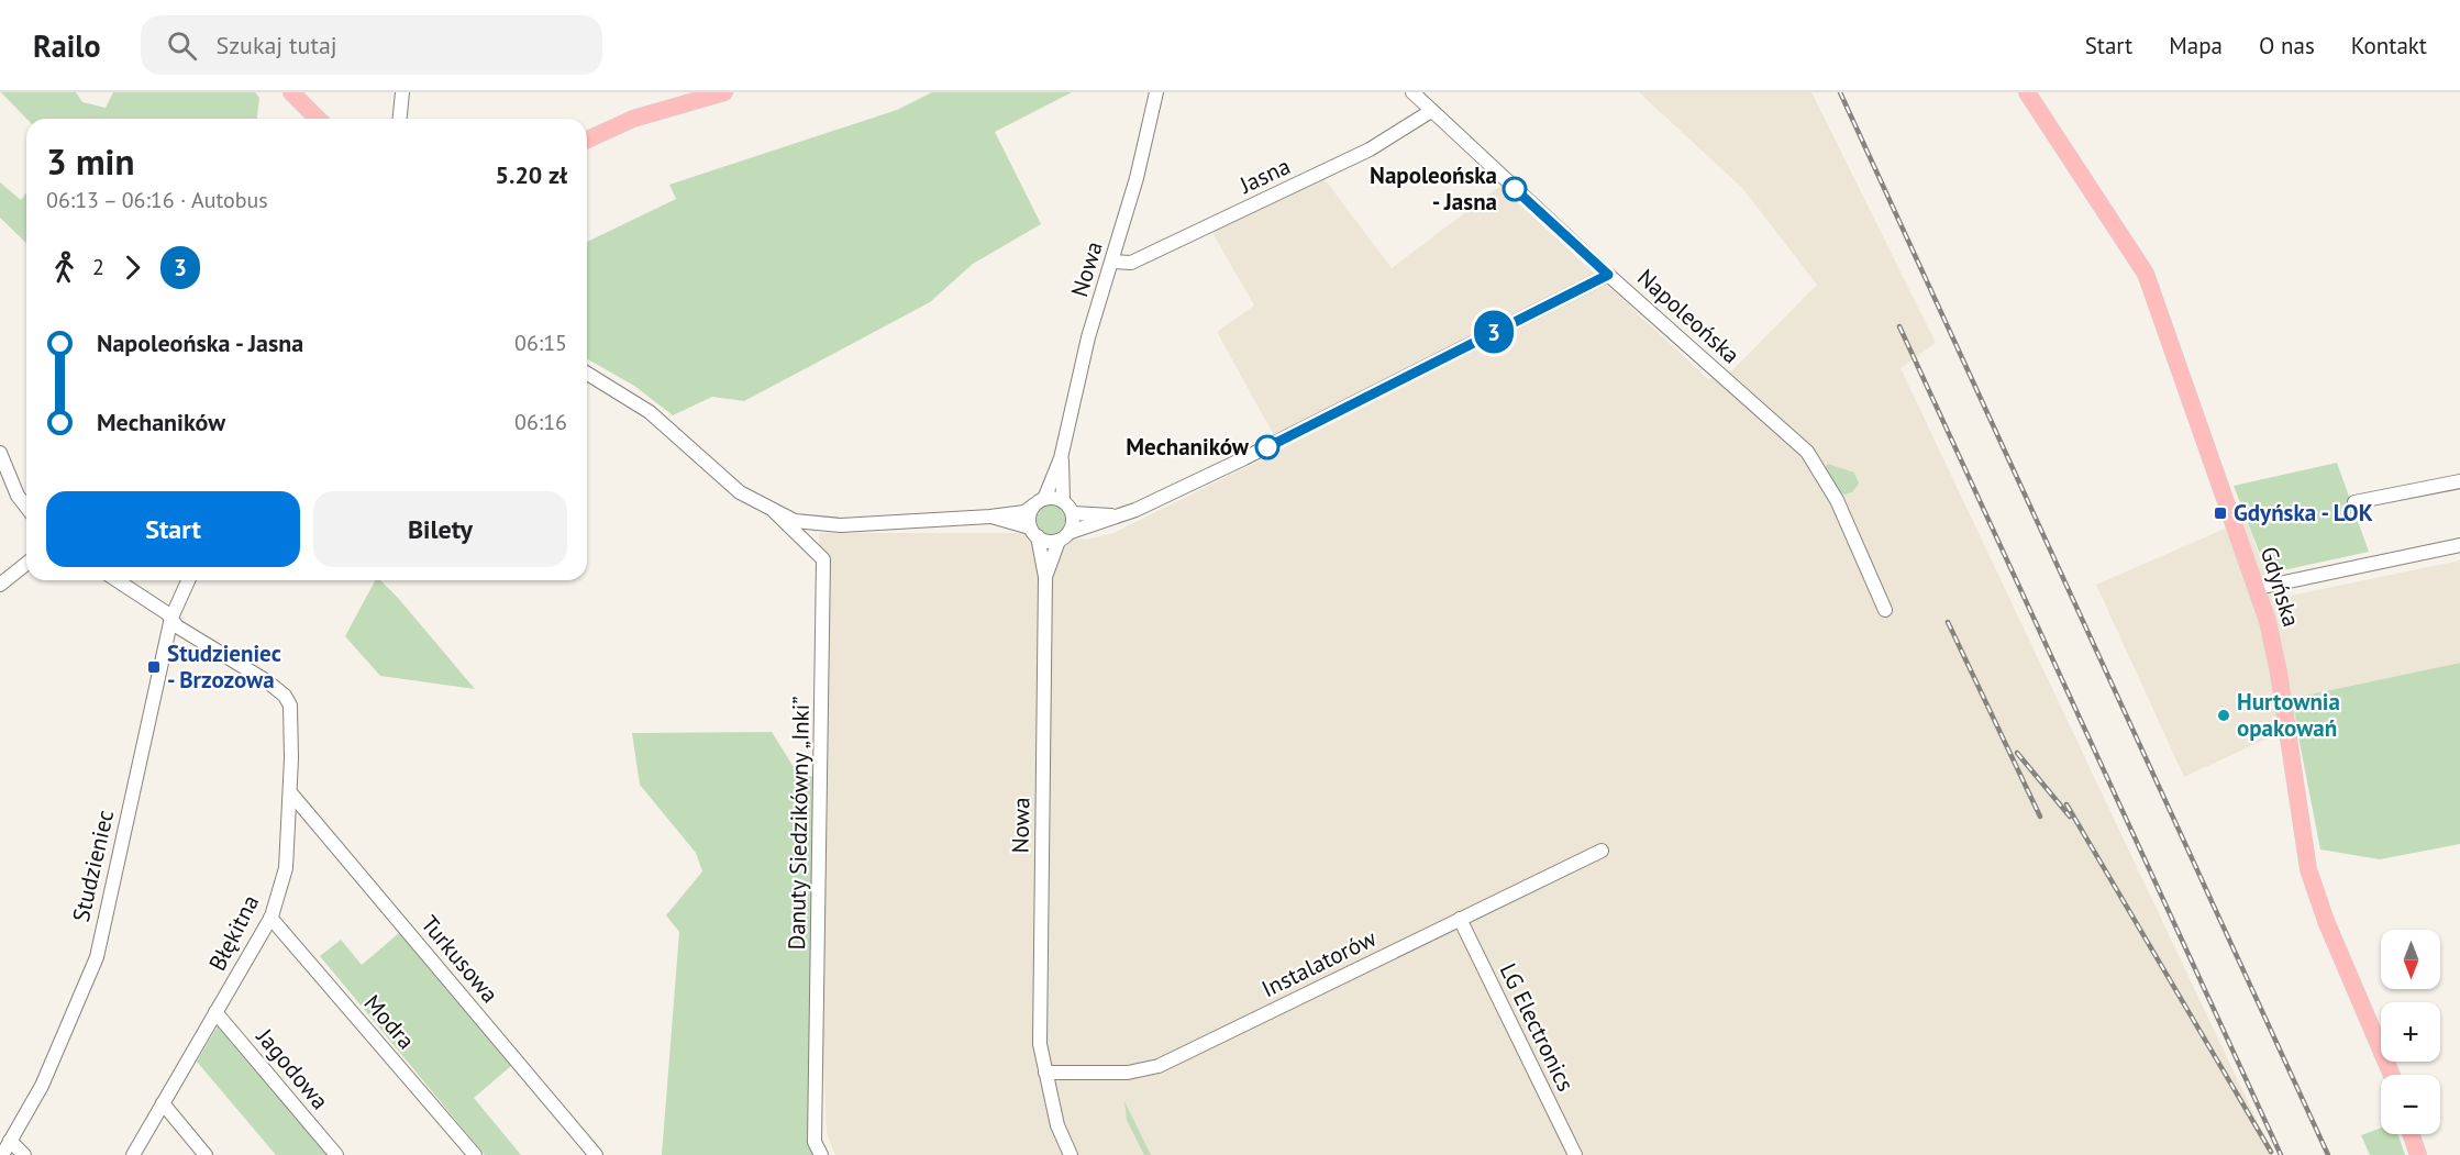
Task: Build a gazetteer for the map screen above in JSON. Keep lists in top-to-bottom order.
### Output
{
  "streets": {
    "main road": ["Gdyńska"],
    "street": [
      "Jasna",
      "Nowa",
      "Napoleońska",
      "Danuty Siedzikówny „Inki”",
      "Studzieniec",
      "Błękitna",
      "Turkusowa",
      "Instalatorów",
      "Modra",
      "LG Electronics",
      "Jagodowa"
    ]
  },
  "crossings": [
    ["Jasna", "Nowa"],
    ["Jasna", "Napoleońska"],
    ["Nowa", "Instalatorów"],
    ["Studzieniec", "Błękitna"],
    ["Błękitna", "Turkusowa"],
    ["Błękitna", "Modra"],
    ["Błękitna", "Jagodowa"],
    ["Instalatorów", "LG Electronics"]
  ],
  "places": {
    "other": ["Napoleońska - Jasna", "Mechaników", "Hurtownia opakowań"],
    "transit": ["Gdyńska - LOK", "Studzieniec - Brzozowa"]
  },
  "lines": ["bus line 3"],
  "north": "bottom",
  "page": {
    "header": "Railo",
    "search": "Szukaj tutaj",
    "nav": [
      "Start",
      "Mapa",
      "O nas",
      "Kontakt"
    ],
    "on_map": "3",
    "heading": ["3 min", "06:13 – 06:16 · Autobus", "5.20 zł"],
    "legs": ["2", "3"],
    "list": [
      {
        "name": "Napoleońska - Jasna",
        "value": "06:15"
      },
      {
        "name": "Mechaników",
        "value": "06:16"
      }
    ],
    "buttons": ["Start", "Bilety"],
    "map_buttons": ["+", "−"]
  }
}
